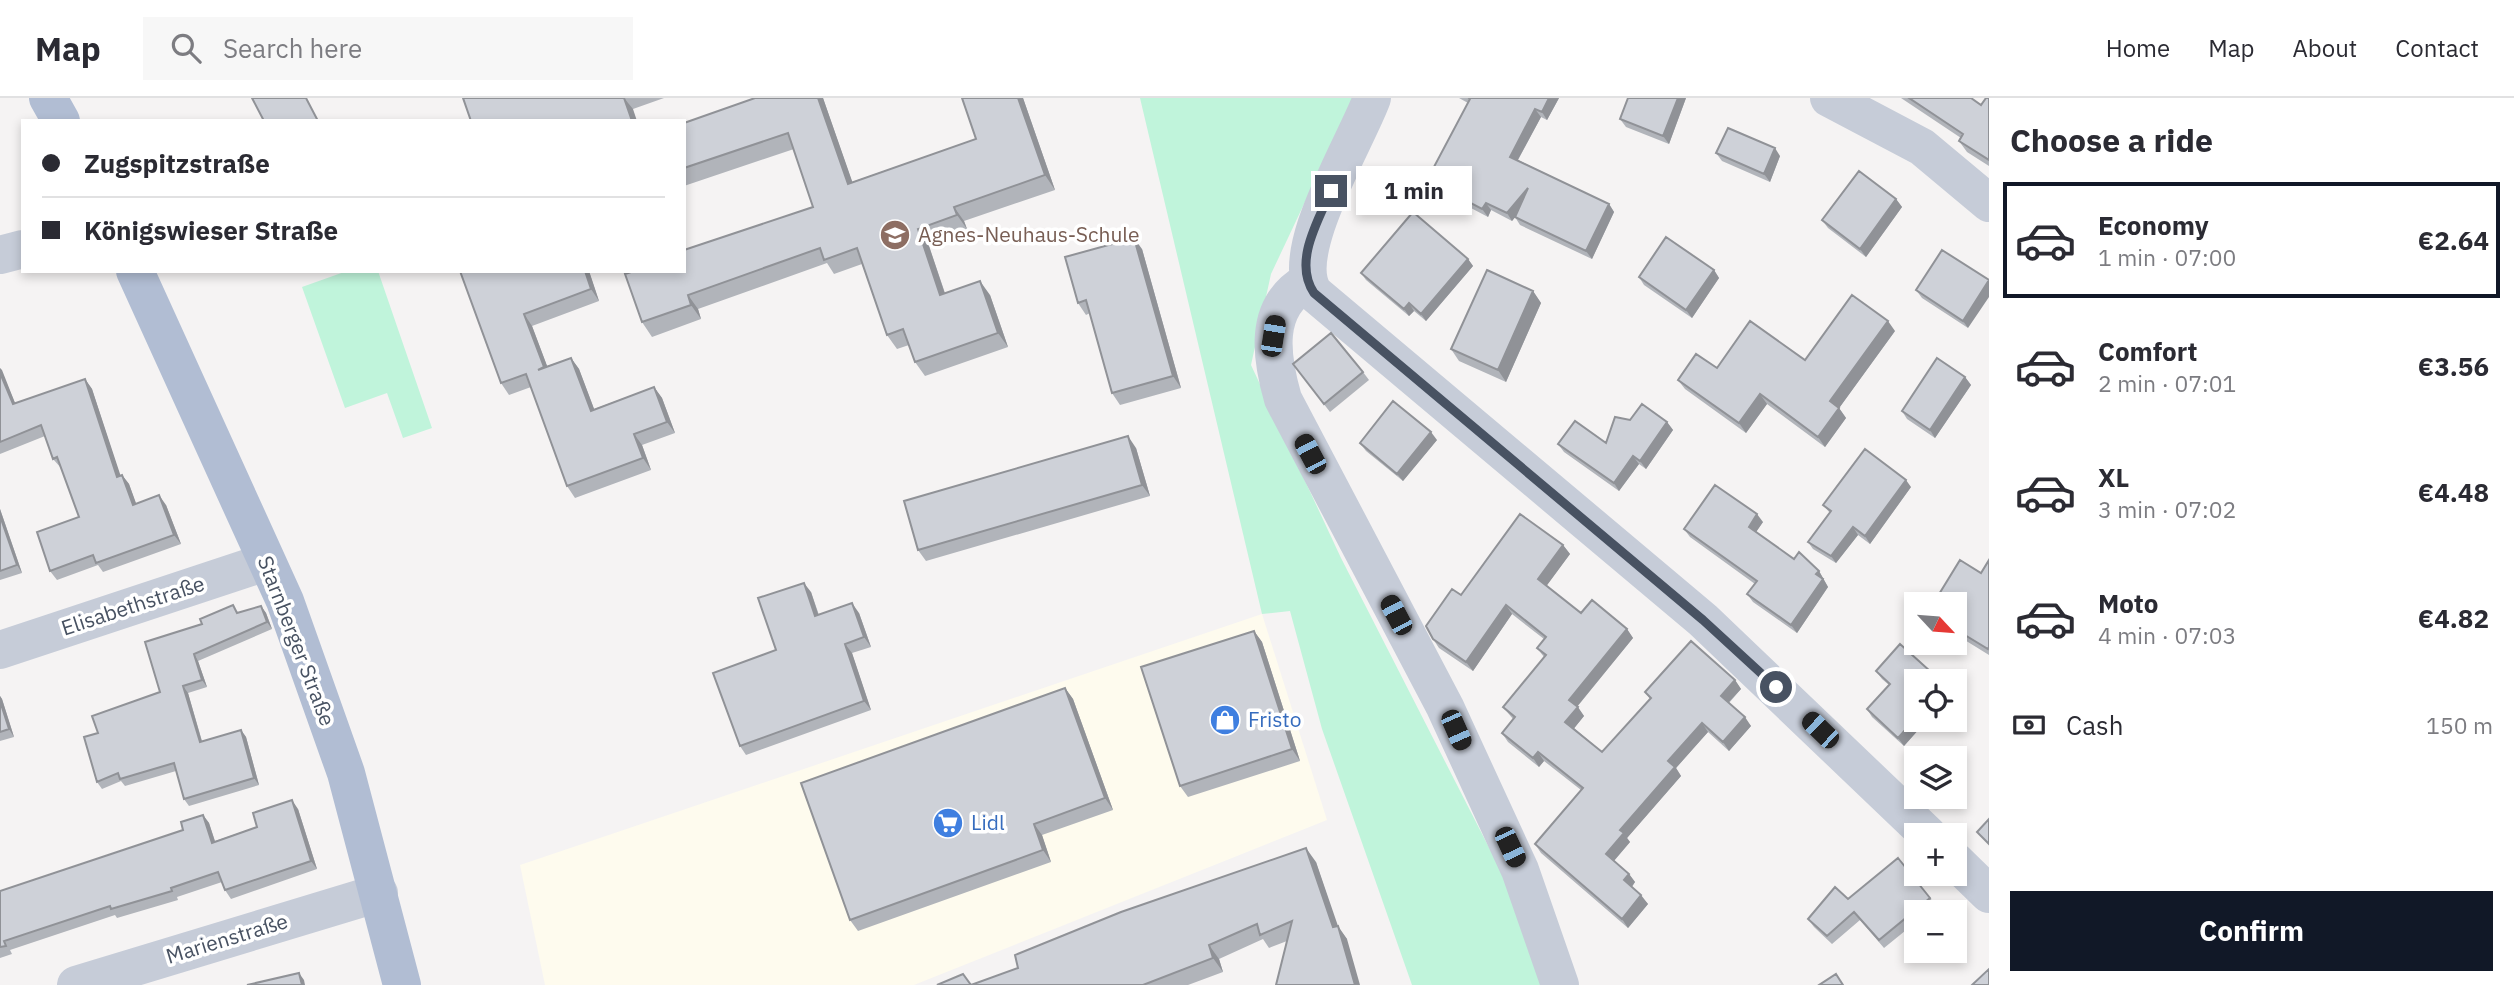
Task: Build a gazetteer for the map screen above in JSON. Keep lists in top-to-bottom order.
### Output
{
  "streets": {
    "main road": ["Starnberger Straße"],
    "street": ["Elisabethstraße", "Marienstraße"]
  },
  "crossings": [
    ["Elisabethstraße", "Starnberger Straße"],
    ["Starnberger Straße", "Marienstraße"]
  ],
  "places": {
    "school or university": ["Agnes-Neuhaus-Schule"],
    "shop": ["Fristo"],
    "supermarket": ["Lidl"]
  },
  "north": "bottom right",
  "page": {
    "header": "Map",
    "search": "Search here",
    "nav": [
      "Home",
      "Map",
      "About",
      "Contact"
    ],
    "heading": "Choose a ride",
    "banner": ["Zugspitzstraße", "Königswieser Straße"],
    "bubble": "1 min",
    "list": [
      {
        "name": "Economy",
        "note": "1 min · 07:00",
        "value": "€2.64"
      },
      {
        "name": "Comfort",
        "note": "2 min · 07:01",
        "value": "€3.56"
      },
      {
        "name": "XL",
        "note": "3 min · 07:02",
        "value": "€4.48"
      },
      {
        "name": "Moto",
        "note": "4 min · 07:03",
        "value": "€4.82"
      }
    ],
    "map_buttons": ["+", "−"],
    "pay": ["Cash", "150 m"],
    "buttons": "Confirm"
  }
}
